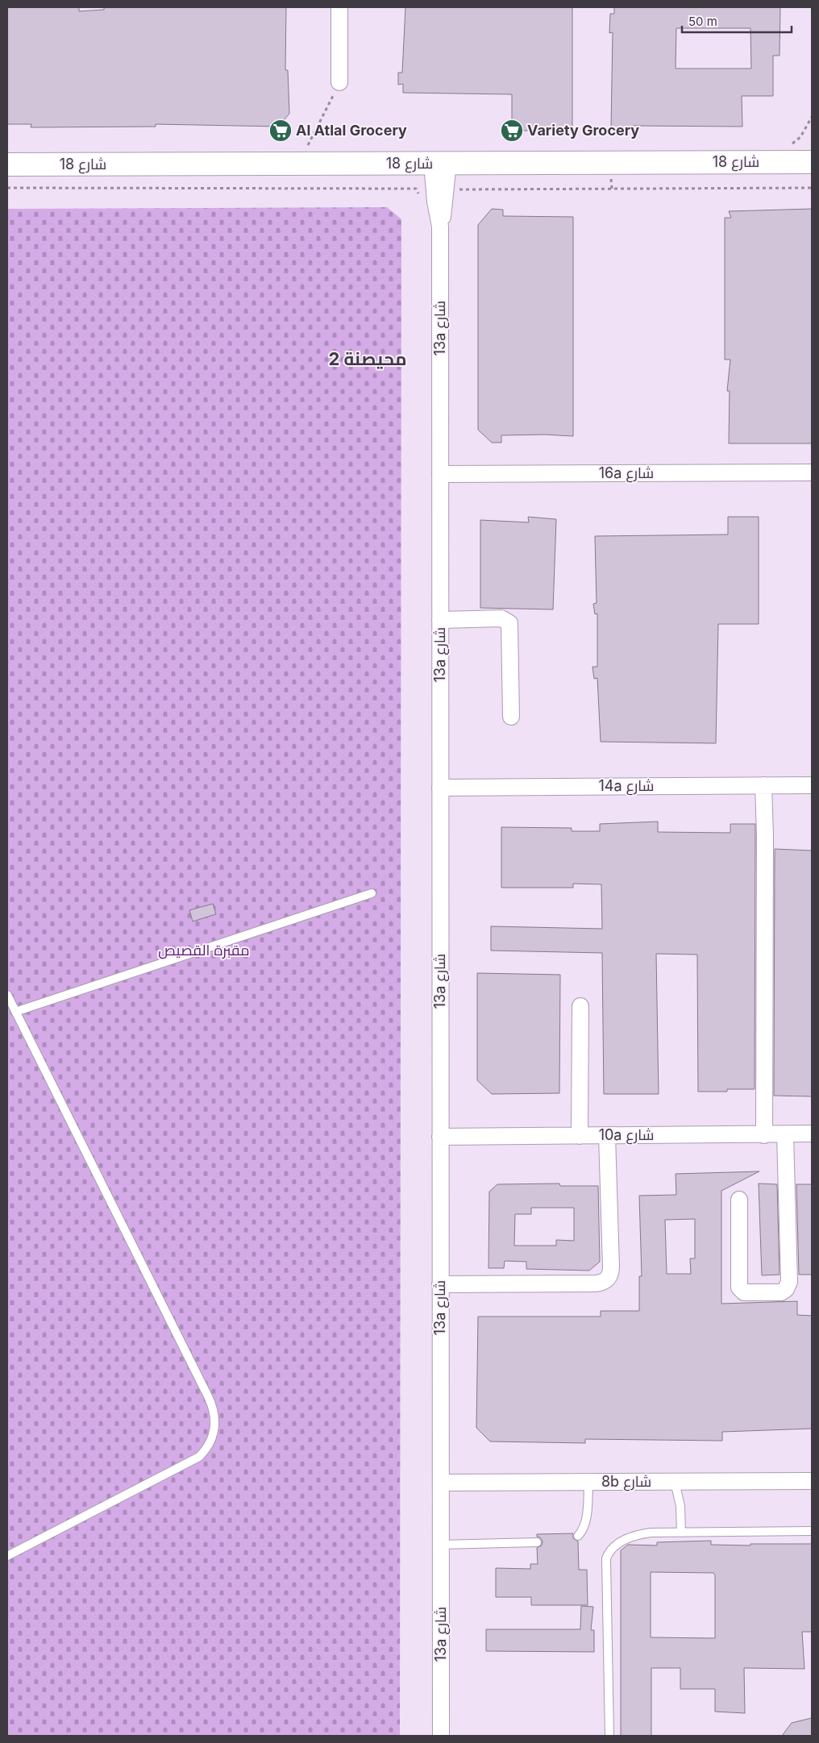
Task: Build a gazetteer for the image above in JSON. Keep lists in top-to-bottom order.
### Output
{
  "streets": {
    "street": [
      "شارع 18",
      "13a شارع",
      "16a شارع",
      "14a شارع",
      "10a شارع",
      "8b شارع"
    ]
  },
  "crossings": [
    ["شارع 18", "13a شارع"],
    ["13a شارع", "16a شارع"],
    ["13a شارع", "14a شارع"],
    ["13a شارع", "10a شارع"],
    ["13a شارع", "8b شارع"]
  ],
  "districts": ["محيصنة 2"],
  "parks": ["مقبرة القصيص"],
  "places": {
    "supermarket": ["Al Atlal Grocery", "Variety Grocery"]
  },
  "scale_bar": "50 m"
}
